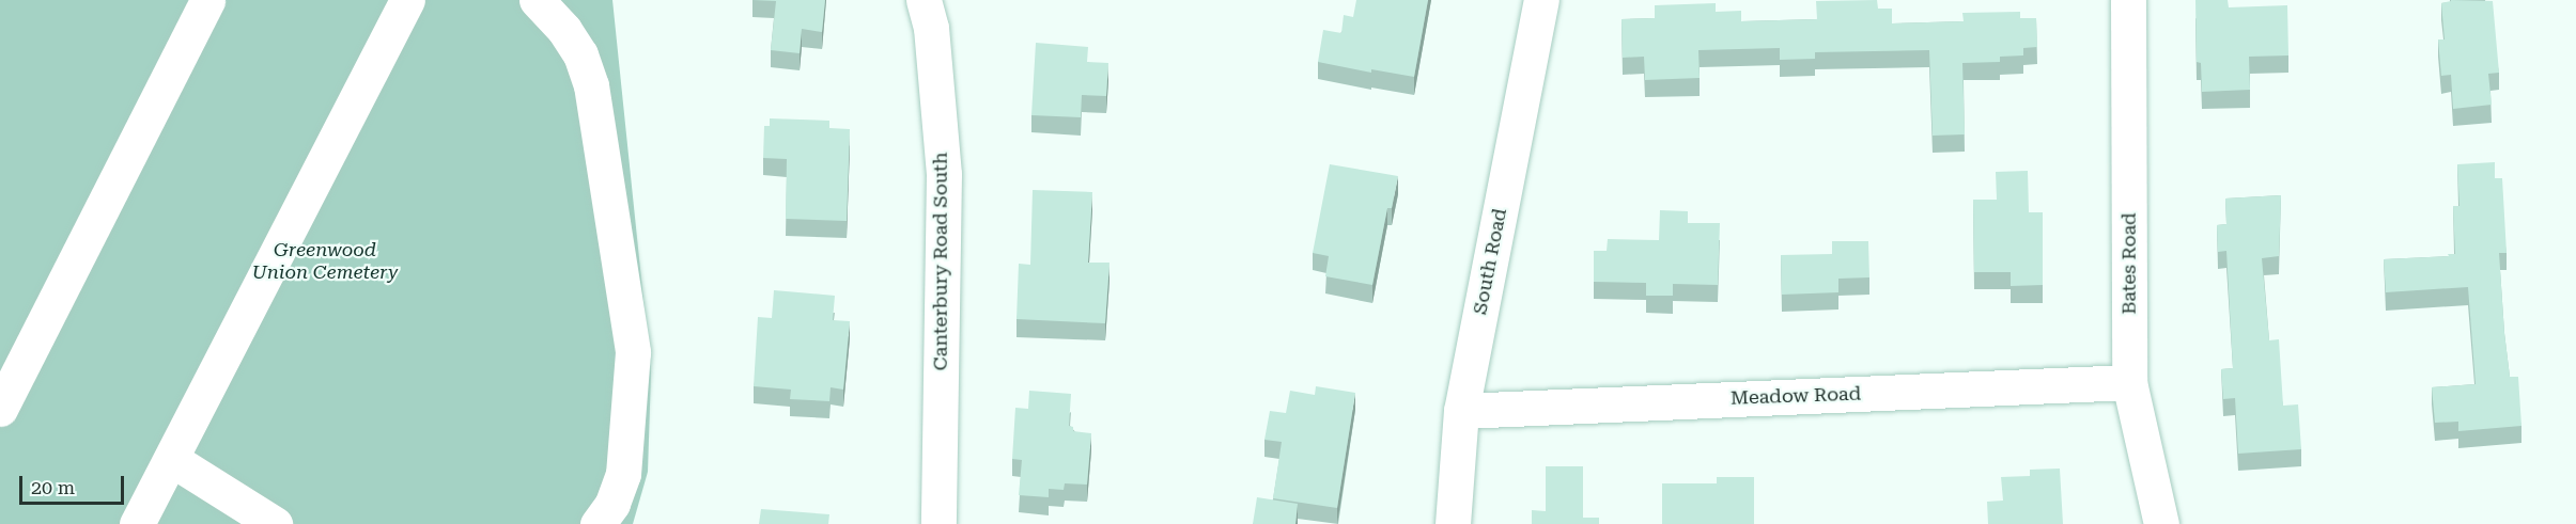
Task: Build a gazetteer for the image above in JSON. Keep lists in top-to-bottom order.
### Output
{
  "streets": {
    "street": [
      "Canterbury Road South",
      "South Road",
      "Bates Road",
      "Meadow Road"
    ]
  },
  "crossings": [
    ["South Road", "Meadow Road"],
    ["Bates Road", "Meadow Road"]
  ],
  "parks": ["Greenwood Union Cemetery"],
  "scale_bar": "20 m"
}
